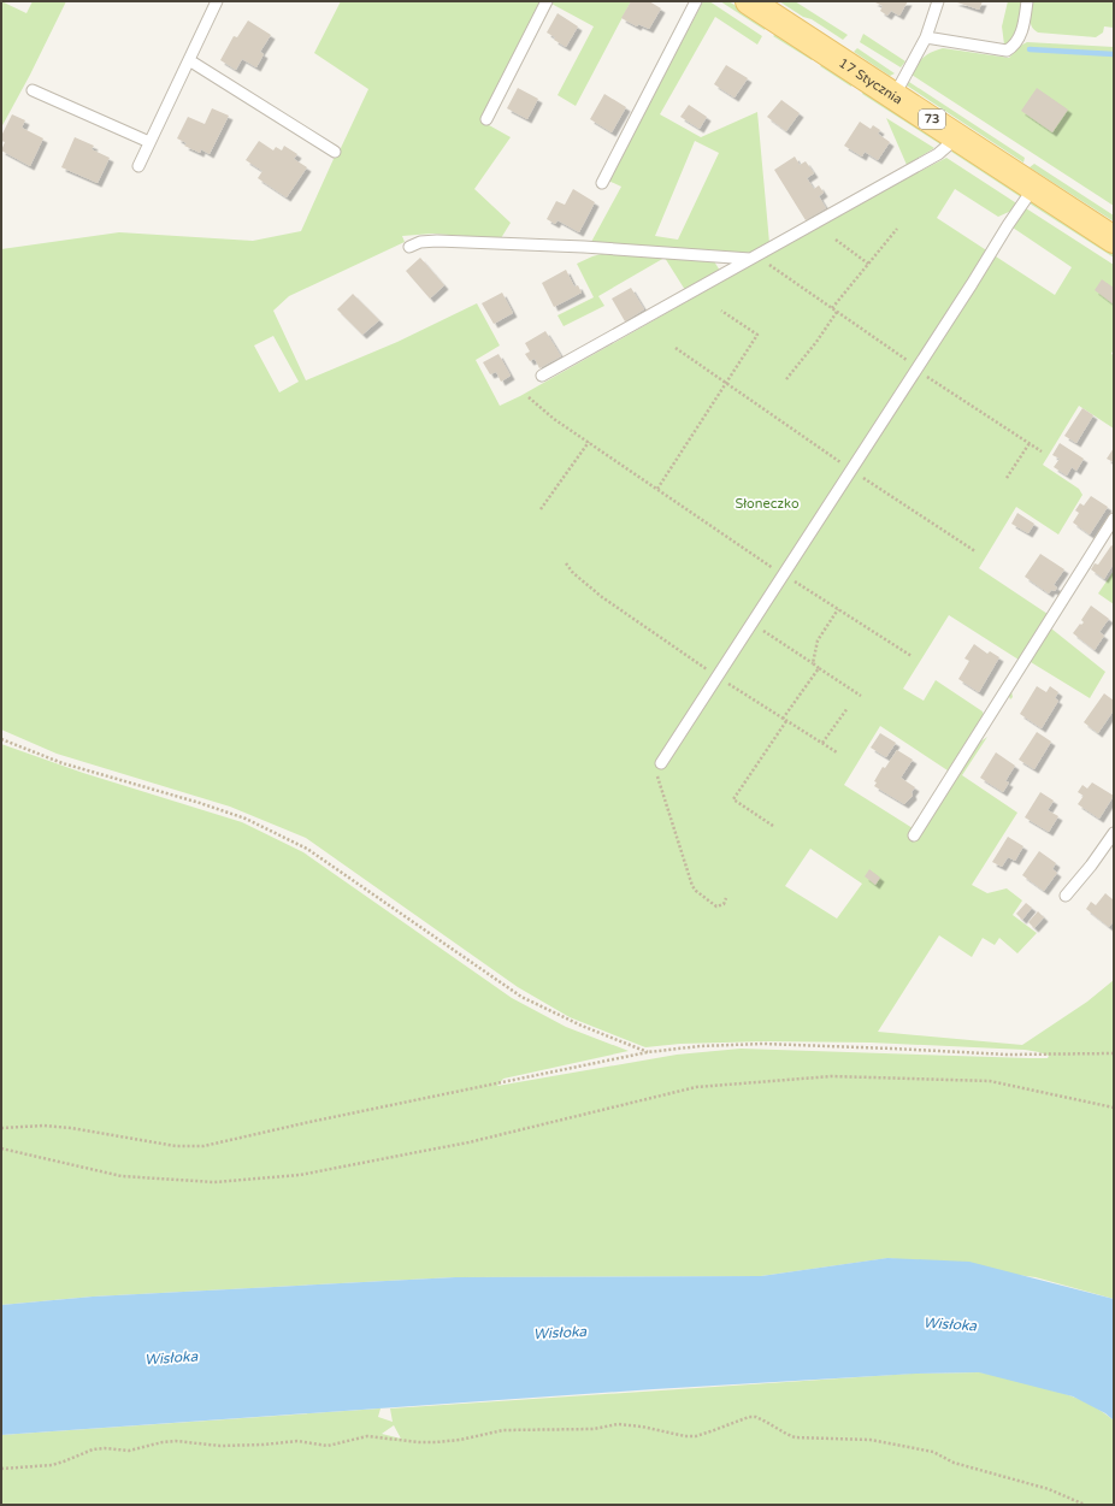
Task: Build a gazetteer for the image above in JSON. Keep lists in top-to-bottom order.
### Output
{
  "streets": {
    "main road": ["17 Stycznia", "73"]
  },
  "water": ["Wisłoka"],
  "parks": ["Słoneczko"]
}
